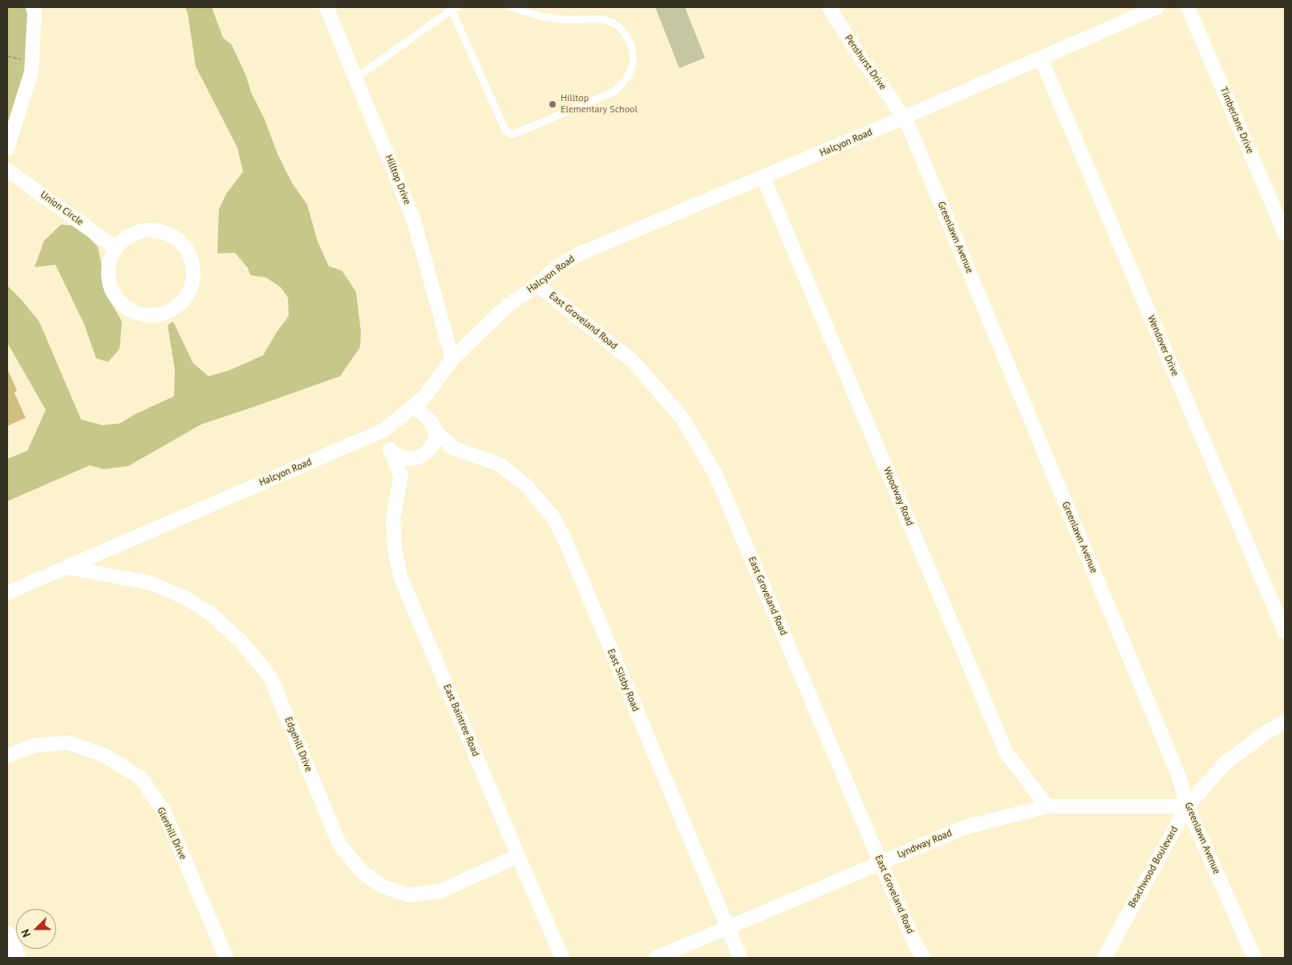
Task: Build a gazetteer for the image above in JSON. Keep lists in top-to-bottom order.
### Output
{
  "streets": {
    "street": [
      "Penshurst Drive",
      "Timberlane Drive",
      "Halcyon Road",
      "Hilltop Drive",
      "Union Circle",
      "Greenlawn Avenue",
      "East Groveland Road",
      "Wendover Drive",
      "Woodway Road",
      "East Silsby Road",
      "East Baintree Road",
      "Edgehill Drive",
      "Glenhill Drive",
      "Lyndway Road",
      "Beachwood Boulevard"
    ]
  },
  "crossings": [
    ["Penshurst Drive", "Halcyon Road"],
    ["Penshurst Drive", "Greenlawn Avenue"],
    ["Halcyon Road", "Hilltop Drive"],
    ["Halcyon Road", "Greenlawn Avenue"],
    ["Halcyon Road", "East Groveland Road"],
    ["Halcyon Road", "Wendover Drive"],
    ["Halcyon Road", "Woodway Road"],
    ["Halcyon Road", "East Silsby Road"],
    ["Halcyon Road", "Edgehill Drive"],
    ["Greenlawn Avenue", "Lyndway Road"],
    ["Greenlawn Avenue", "Beachwood Boulevard"],
    ["East Groveland Road", "Lyndway Road"],
    ["Woodway Road", "Lyndway Road"],
    ["East Silsby Road", "Lyndway Road"],
    ["East Baintree Road", "Edgehill Drive"],
    ["Lyndway Road", "Beachwood Boulevard"]
  ],
  "places": ["Hilltop Elementary School"],
  "north": "bottom left"
}
